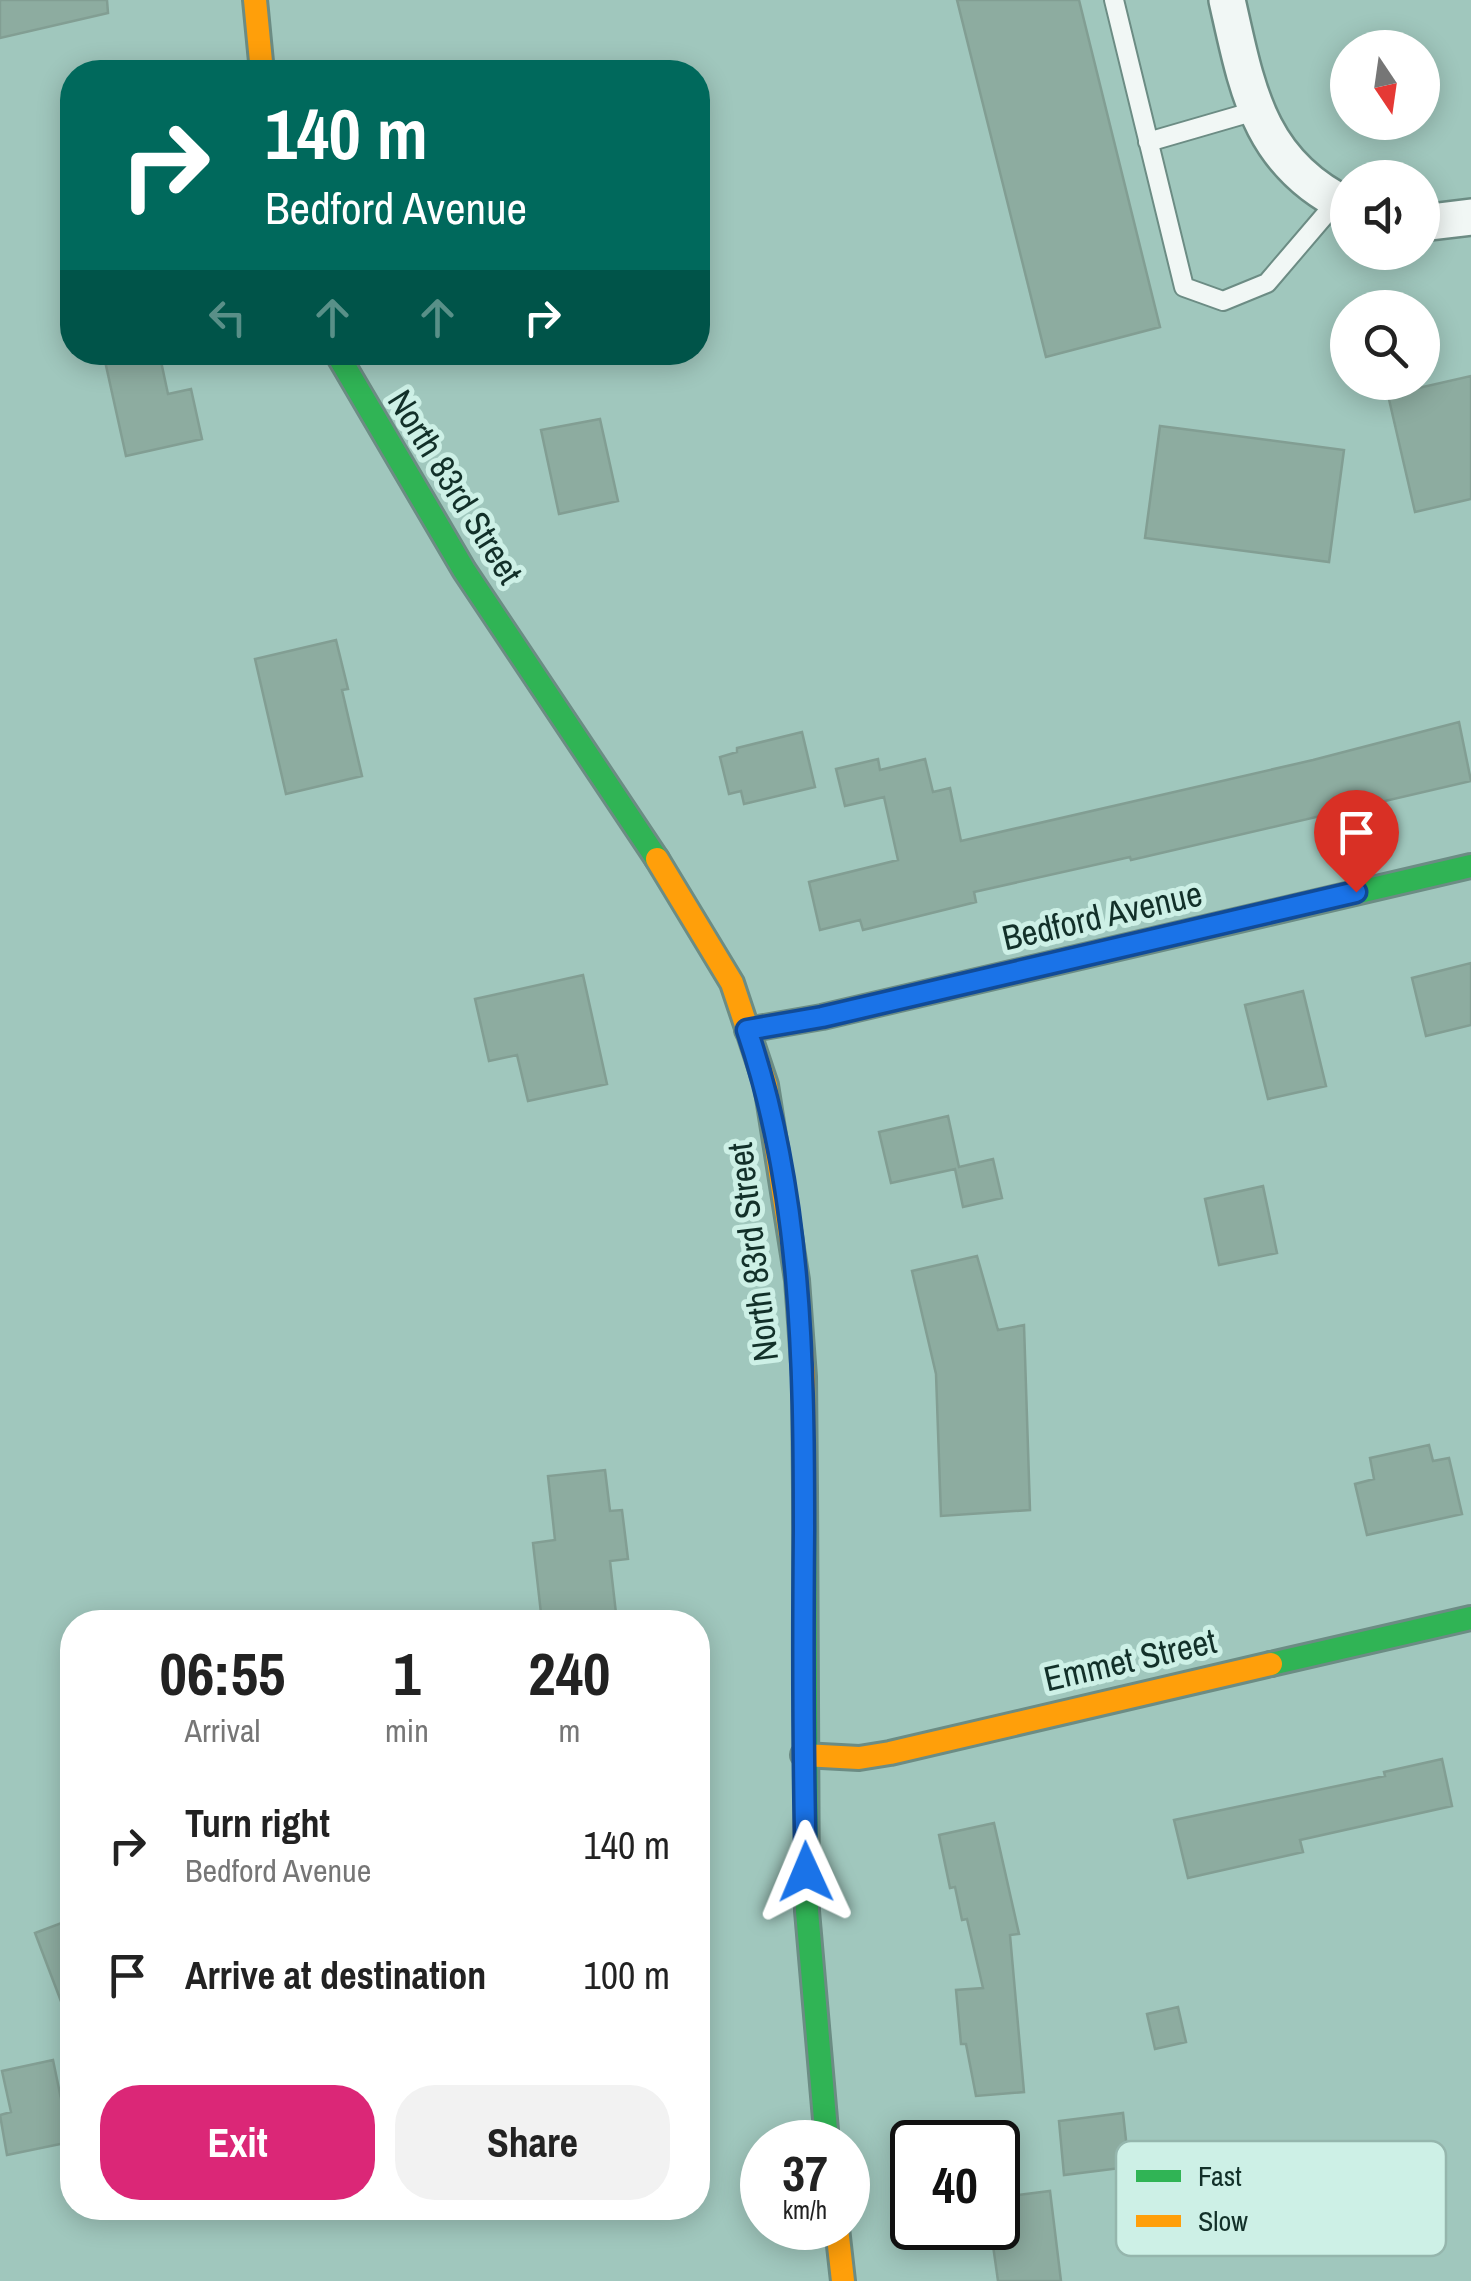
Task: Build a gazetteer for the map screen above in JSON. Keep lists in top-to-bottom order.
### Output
{
  "streets": {
    "street": ["North 83rd Street", "Bedford Avenue", "Emmet Street"]
  },
  "crossings": [
    ["North 83rd Street", "Bedford Avenue"],
    ["North 83rd Street", "Emmet Street"]
  ],
  "legend": ["Fast", "Slow"],
  "north": "bottom",
  "page": {
    "turn": ["140 m", "Bedford Avenue"],
    "eta": [
      "06:55",
      "Arrival",
      "1",
      "min",
      "240",
      "m"
    ],
    "list": [
      {
        "name": "Turn right",
        "note": "Bedford Avenue",
        "value": "140 m"
      },
      {
        "name": "Arrive at destination",
        "value": "100 m"
      }
    ],
    "buttons": ["Exit", "Share"],
    "speed": "37 km/h",
    "limit": "40"
  }
}
